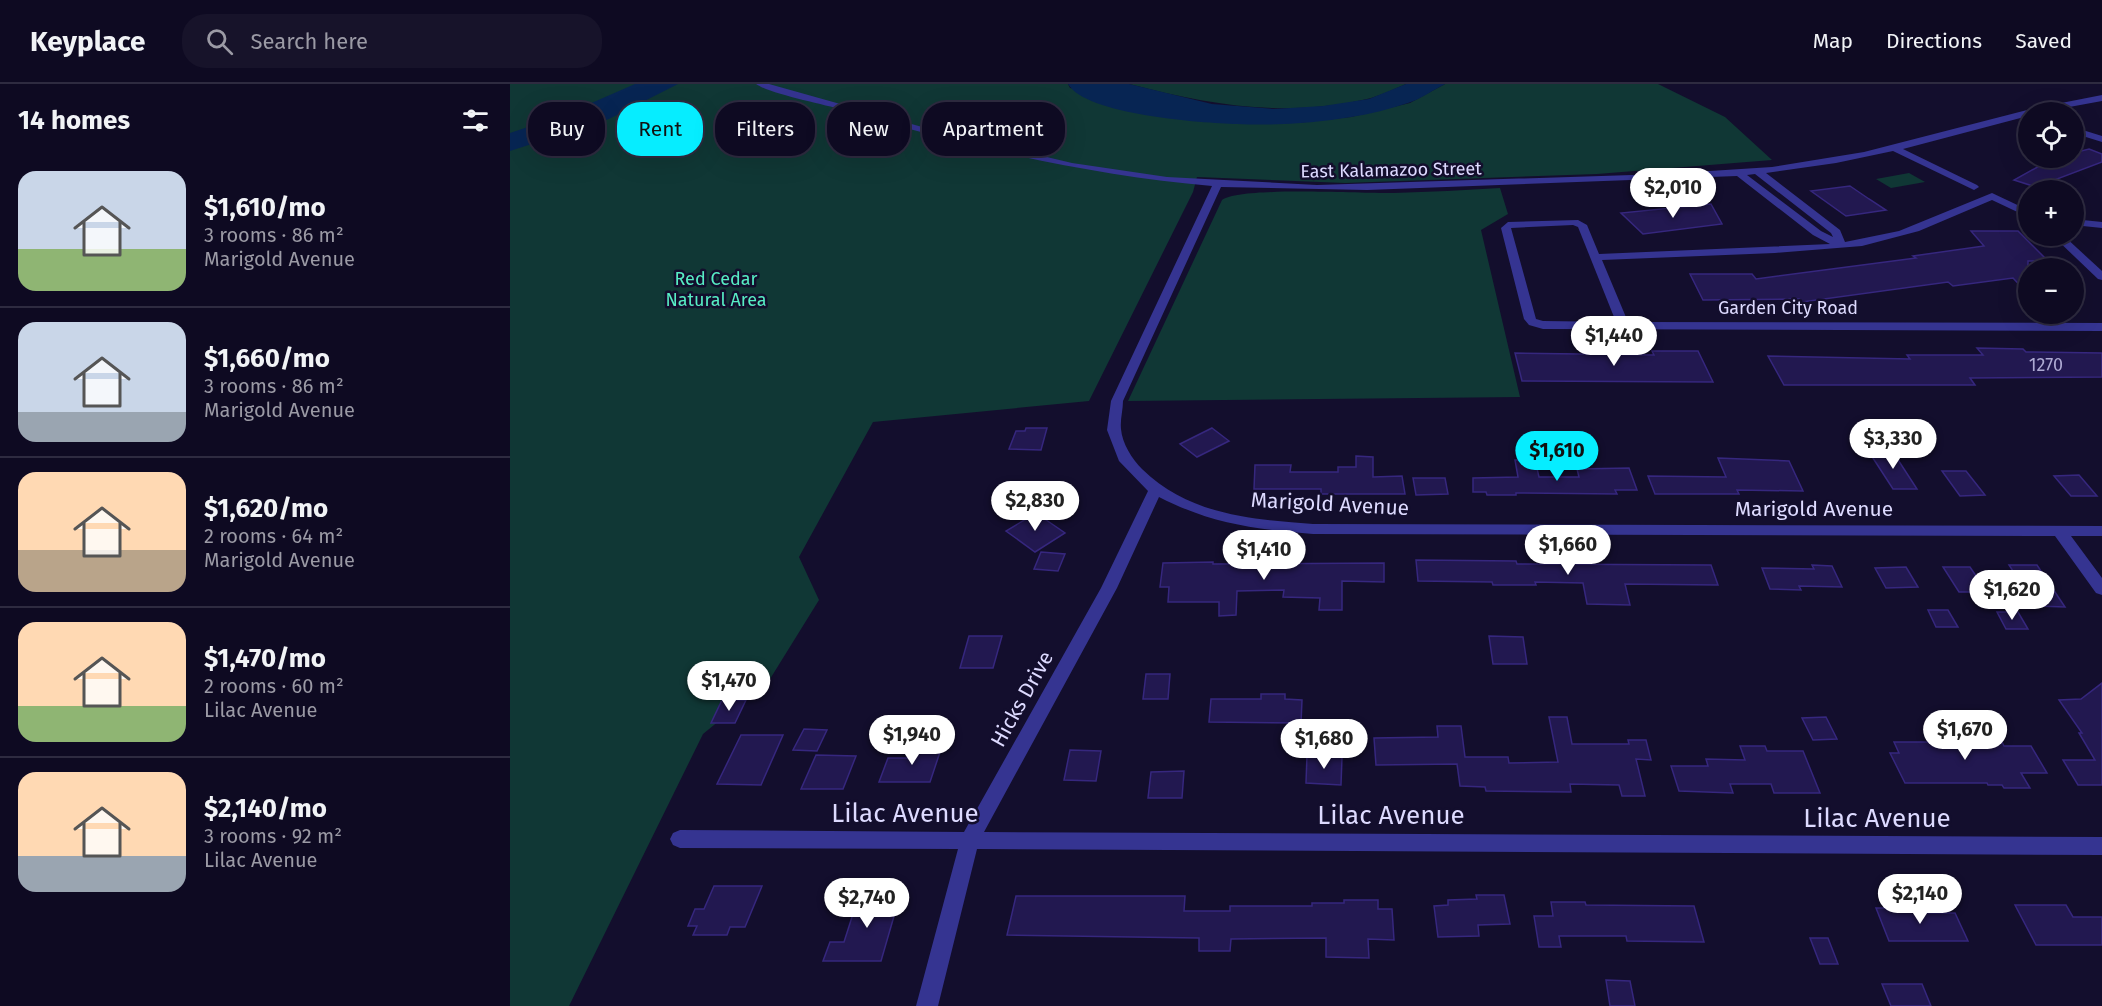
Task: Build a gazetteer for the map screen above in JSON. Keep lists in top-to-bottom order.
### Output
{
  "streets": {
    "street": [
      "East Kalamazoo Street",
      "Garden City Road",
      "Marigold Avenue",
      "Hicks Drive",
      "Lilac Avenue"
    ]
  },
  "crossings": [
    ["East Kalamazoo Street", "Marigold Avenue"],
    ["Marigold Avenue", "Hicks Drive"],
    ["Hicks Drive", "Lilac Avenue"]
  ],
  "parks": ["Red Cedar Natural Area"],
  "house_numbers": ["1270"],
  "page": {
    "header": "Keyplace",
    "search": "Search here",
    "nav": ["Map", "Directions", "Saved"],
    "heading": "14 homes",
    "map_buttons": ["+", "−"],
    "chip": [
      "Buy",
      "Rent",
      "Filters",
      "New",
      "Apartment"
    ],
    "list": [
      {
        "name": "$1,610/mo",
        "note": "3 rooms · 86 m² · Marigold Avenue"
      },
      {
        "name": "$1,660/mo",
        "note": "3 rooms · 86 m² · Marigold Avenue"
      },
      {
        "name": "$1,620/mo",
        "note": "2 rooms · 64 m² · Marigold Avenue"
      },
      {
        "name": "$1,470/mo",
        "note": "2 rooms · 60 m² · Lilac Avenue"
      },
      {
        "name": "$2,140/mo",
        "note": "3 rooms · 92 m² · Lilac Avenue"
      }
    ],
    "price": [
      "$2,010",
      "$1,440",
      "$3,330",
      "$1,610",
      "$2,830",
      "$1,660",
      "$1,410",
      "$1,620",
      "$1,470",
      "$1,670",
      "$1,940",
      "$1,680",
      "$2,140",
      "$2,740"
    ]
  }
}
